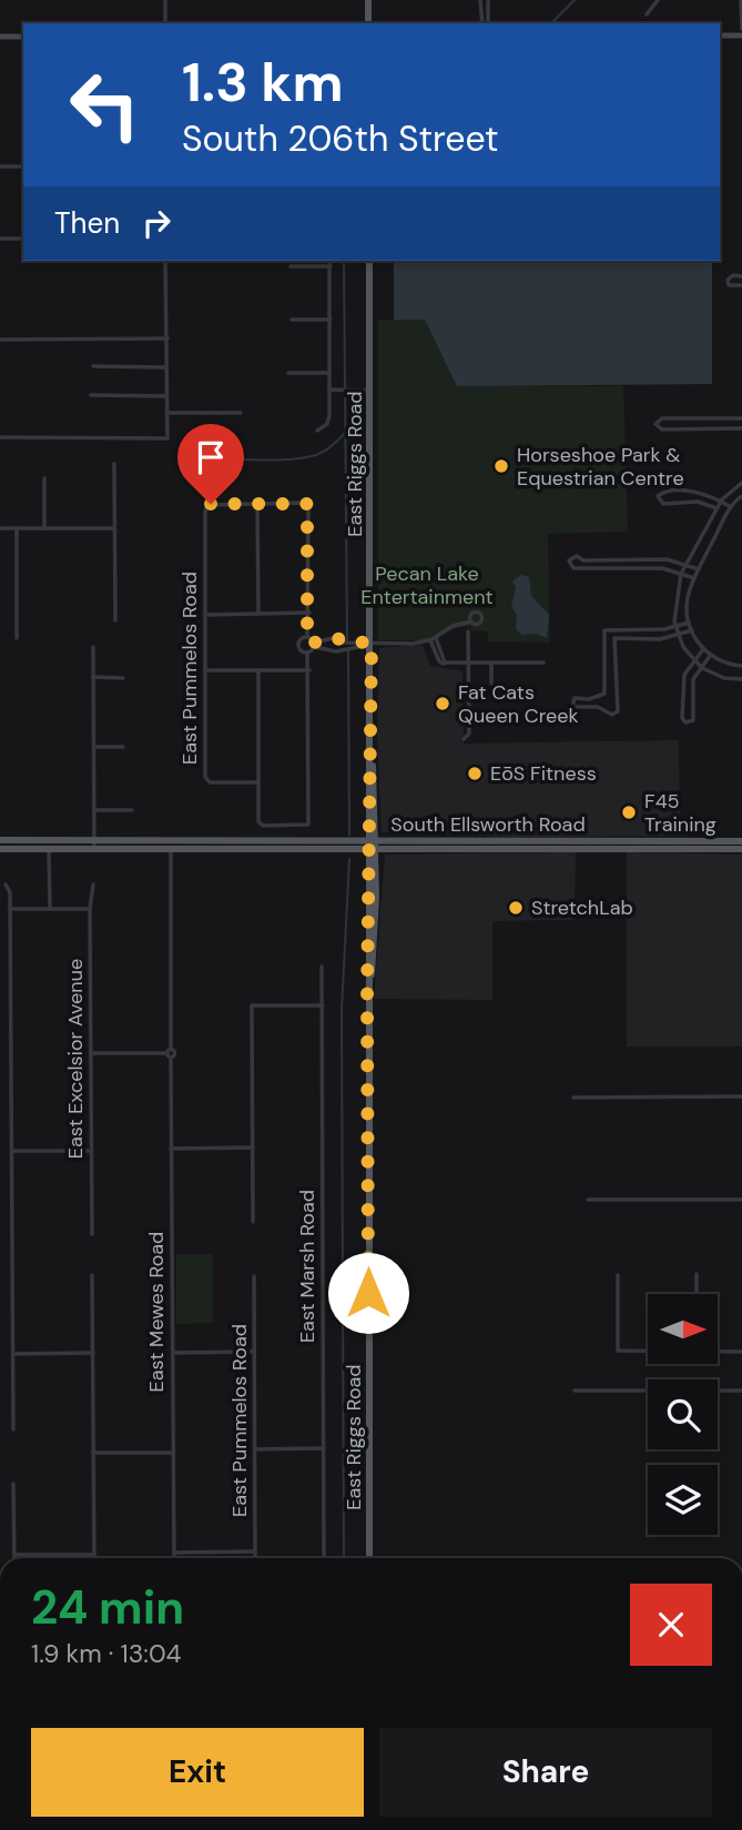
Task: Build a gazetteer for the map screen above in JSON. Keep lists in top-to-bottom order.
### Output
{
  "streets": {
    "main road": ["East Riggs Road", "South Ellsworth Road"],
    "street": [
      "East Pummelos Road",
      "East Excelsior Avenue",
      "East Marsh Road",
      "East Mewes Road"
    ]
  },
  "crossings": [
    ["East Riggs Road", "South Ellsworth Road"],
    ["South Ellsworth Road", "East Mewes Road"]
  ],
  "parks": ["Pecan Lake Entertainment"],
  "places": [
    "Horseshoe Park & Equestrian Centre",
    "Fat Cats Queen Creek",
    "EōS Fitness",
    "F45 Training",
    "StretchLab"
  ],
  "north": "right",
  "page": {
    "turn": ["1.3 km", "South 206th Street"],
    "then": "Then",
    "heading": ["24 min", "1.9 km · 13:04"],
    "buttons": ["Exit", "Share"]
  }
}
